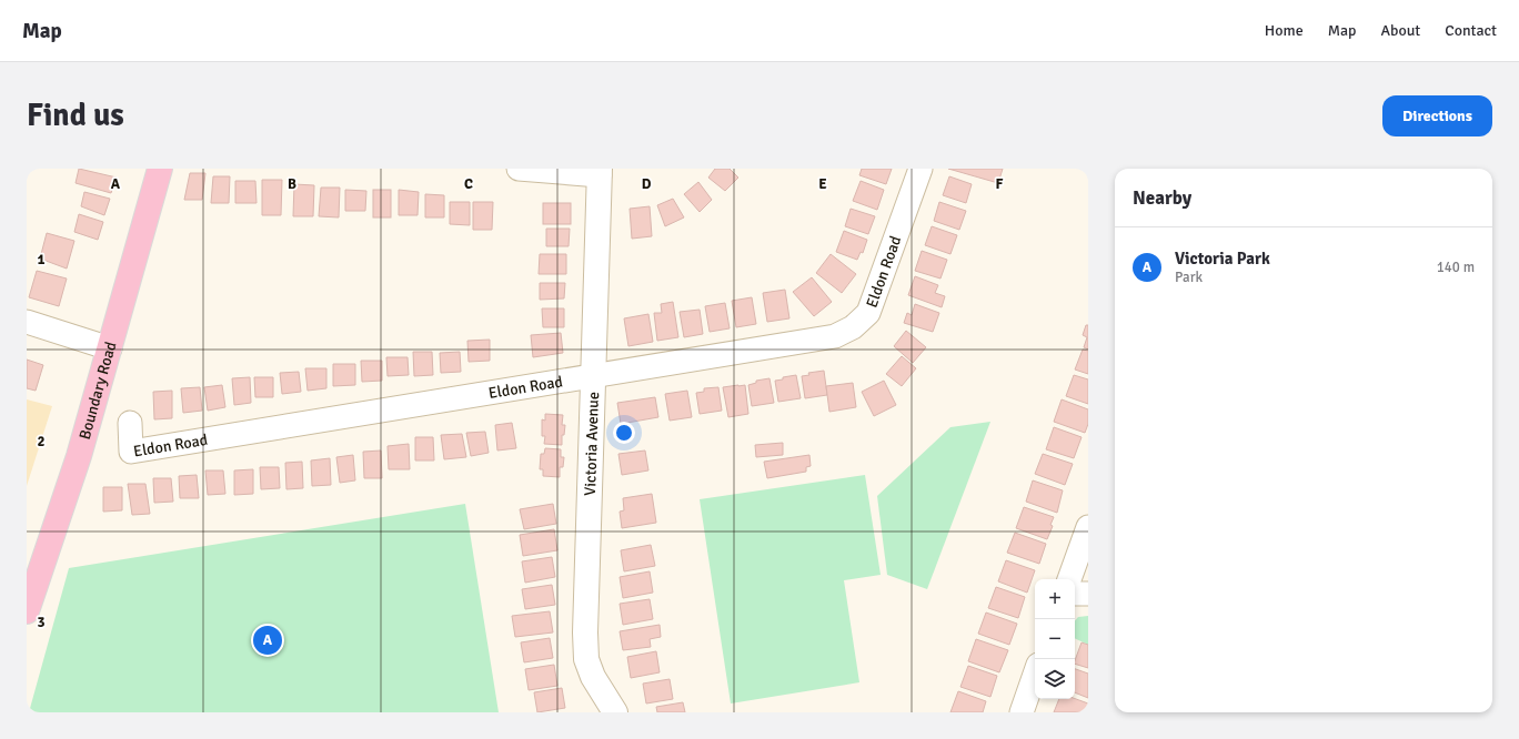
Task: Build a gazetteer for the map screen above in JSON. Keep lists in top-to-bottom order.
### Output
{
  "streets": {
    "main road": ["Boundary Road"],
    "street": ["Eldon Road", "Victoria Avenue"]
  },
  "crossings": [
    ["Eldon Road", "Victoria Avenue"]
  ],
  "page": {
    "header": "Map",
    "nav": [
      "Home",
      "Map",
      "About",
      "Contact"
    ],
    "buttons": "Directions",
    "title": "Find us",
    "heading": "Nearby",
    "list": [
      {
        "mark": "A",
        "name": "Victoria Park",
        "note": "Park",
        "value": "140 m"
      }
    ],
    "map_buttons": ["+", "−"],
    "pins": "A"
  },
  "grid": {
    "columns": [
      "A",
      "B",
      "C",
      "D",
      "E",
      "F"
    ],
    "rows": ["1", "2", "3"]
  }
}
